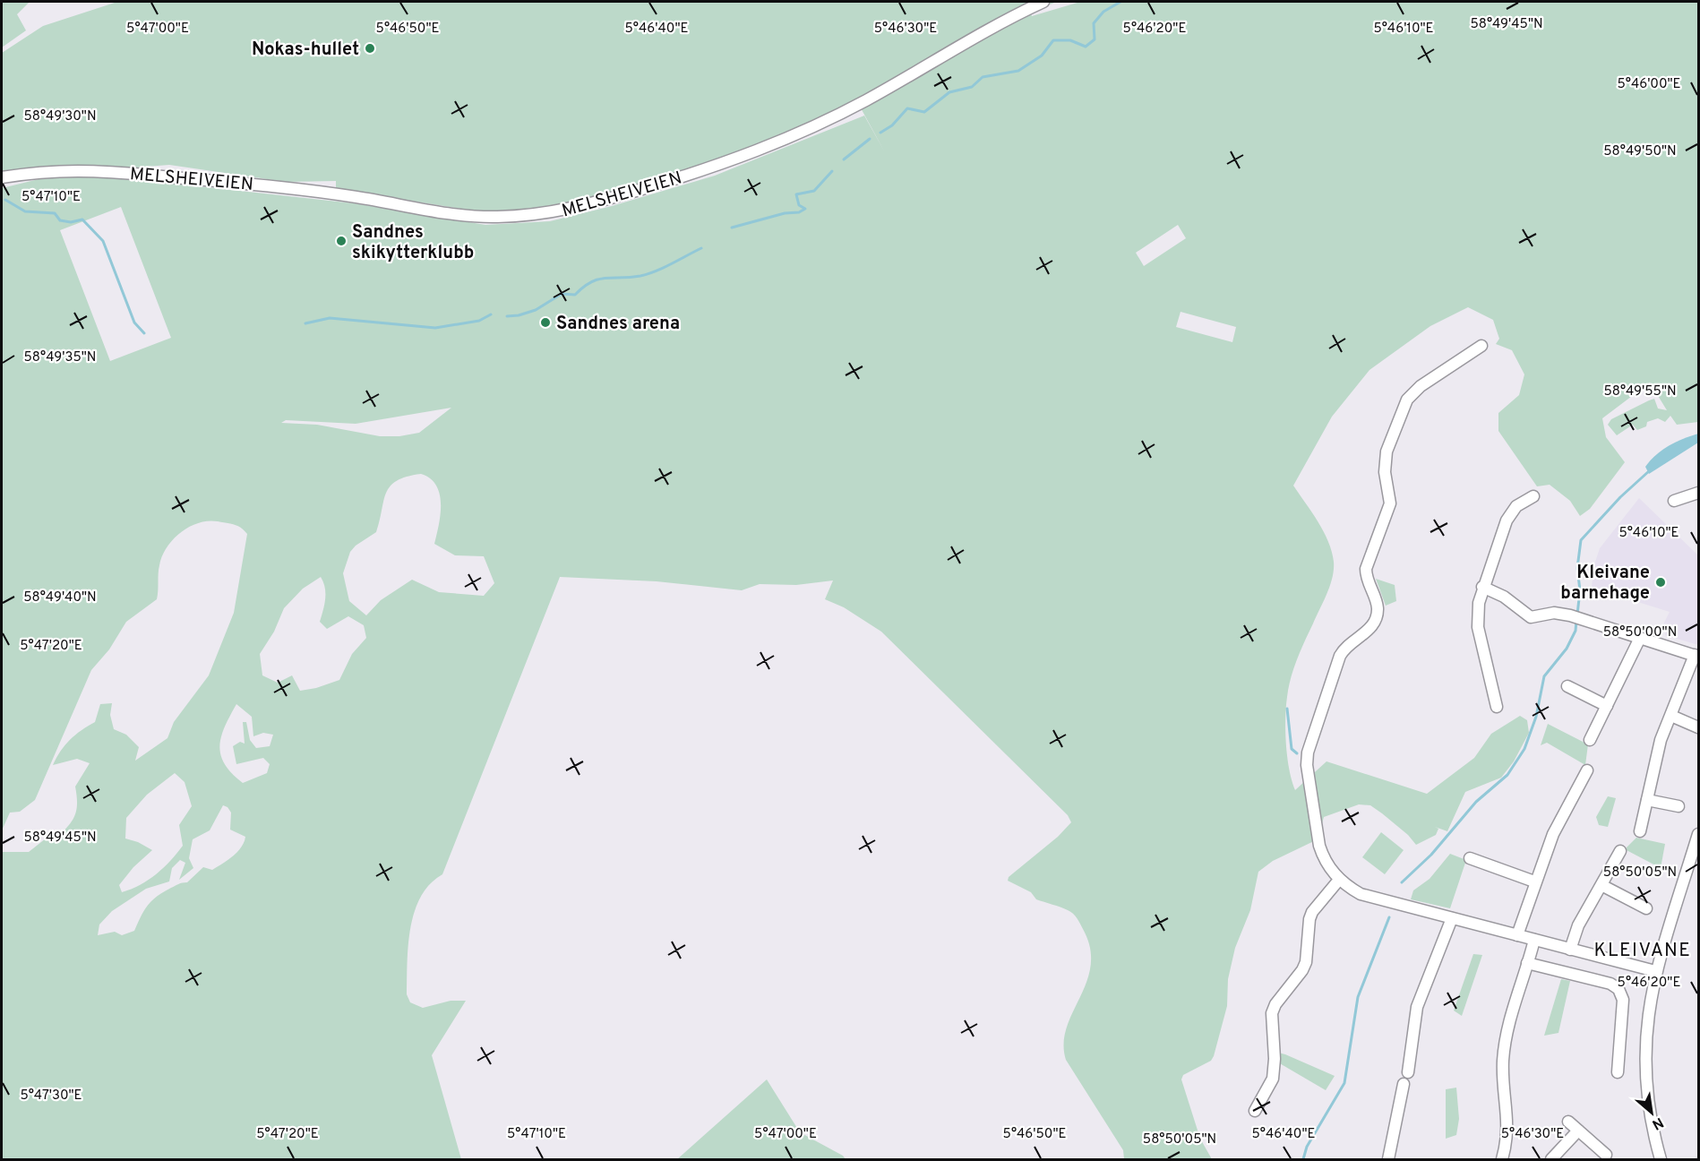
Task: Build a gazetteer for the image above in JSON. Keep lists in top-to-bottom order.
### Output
{
  "streets": {
    "street": ["MELSHEIVEIEN"]
  },
  "districts": ["KLEIVANE"],
  "places": [
    "Nokas-hullet",
    "Sandnes skikytterklubb",
    "Sandnes arena",
    "Kleivane barnehage"
  ],
  "north": "bottom right",
  "coordinates": [
    "58°49'45\"N",
    "5°47'00\"E",
    "5°46'50\"E",
    "5°46'40\"E",
    "5°46'30\"E",
    "5°46'20\"E",
    "5°46'10\"E",
    "5°46'00\"E",
    "58°49'30\"N",
    "58°49'50\"N",
    "5°47'10\"E",
    "58°49'35\"N",
    "58°49'55\"N",
    "58°49'40\"N",
    "58°50'00\"N",
    "5°47'20\"E",
    "58°50'05\"N",
    "5°47'30\"E"
  ]
}
